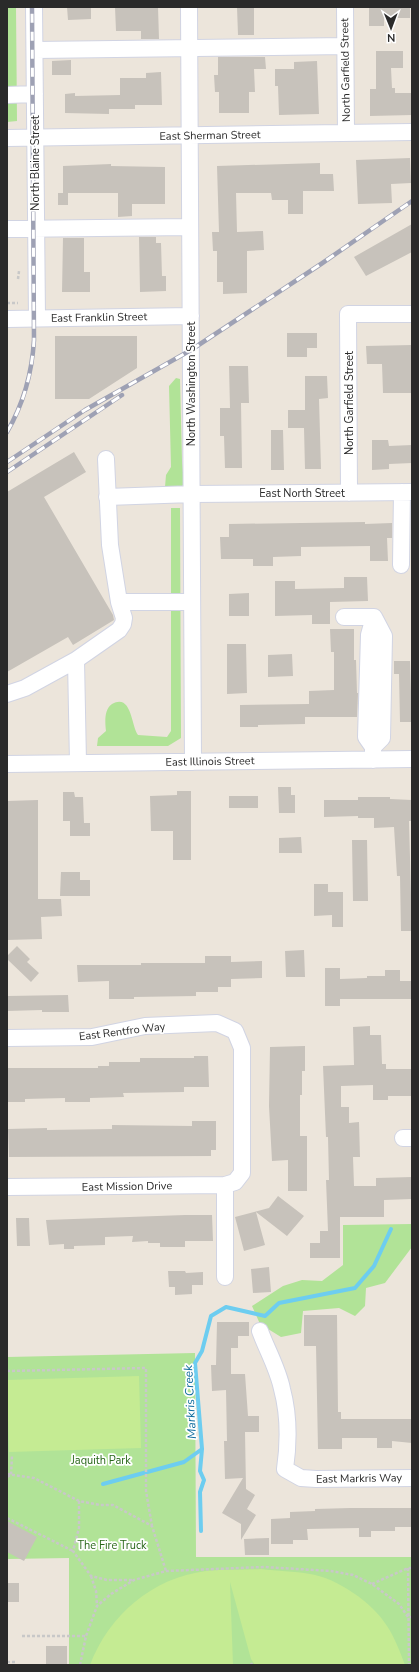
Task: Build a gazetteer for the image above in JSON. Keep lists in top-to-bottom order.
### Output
{
  "streets": {
    "street": [
      "North Garfield Street",
      "East Sherman Street",
      "North Blaine Street",
      "East Franklin Street",
      "North Washington Street",
      "East North Street",
      "East Illinois Street",
      "East Rentfro Way",
      "East Mission Drive",
      "East Markris Way"
    ]
  },
  "crossings": [
    ["North Garfield Street", "East Sherman Street"],
    ["North Garfield Street", "East North Street"],
    ["East Sherman Street", "North Blaine Street"],
    ["East Sherman Street", "North Washington Street"],
    ["North Blaine Street", "East Franklin Street"],
    ["East Franklin Street", "North Washington Street"],
    ["North Washington Street", "East North Street"],
    ["North Washington Street", "East Illinois Street"],
    ["East Rentfro Way", "East Mission Drive"]
  ],
  "water": ["Markris Creek"],
  "parks": ["Jaquith Park", "The Fire Truck"],
  "north": "bottom"
}
